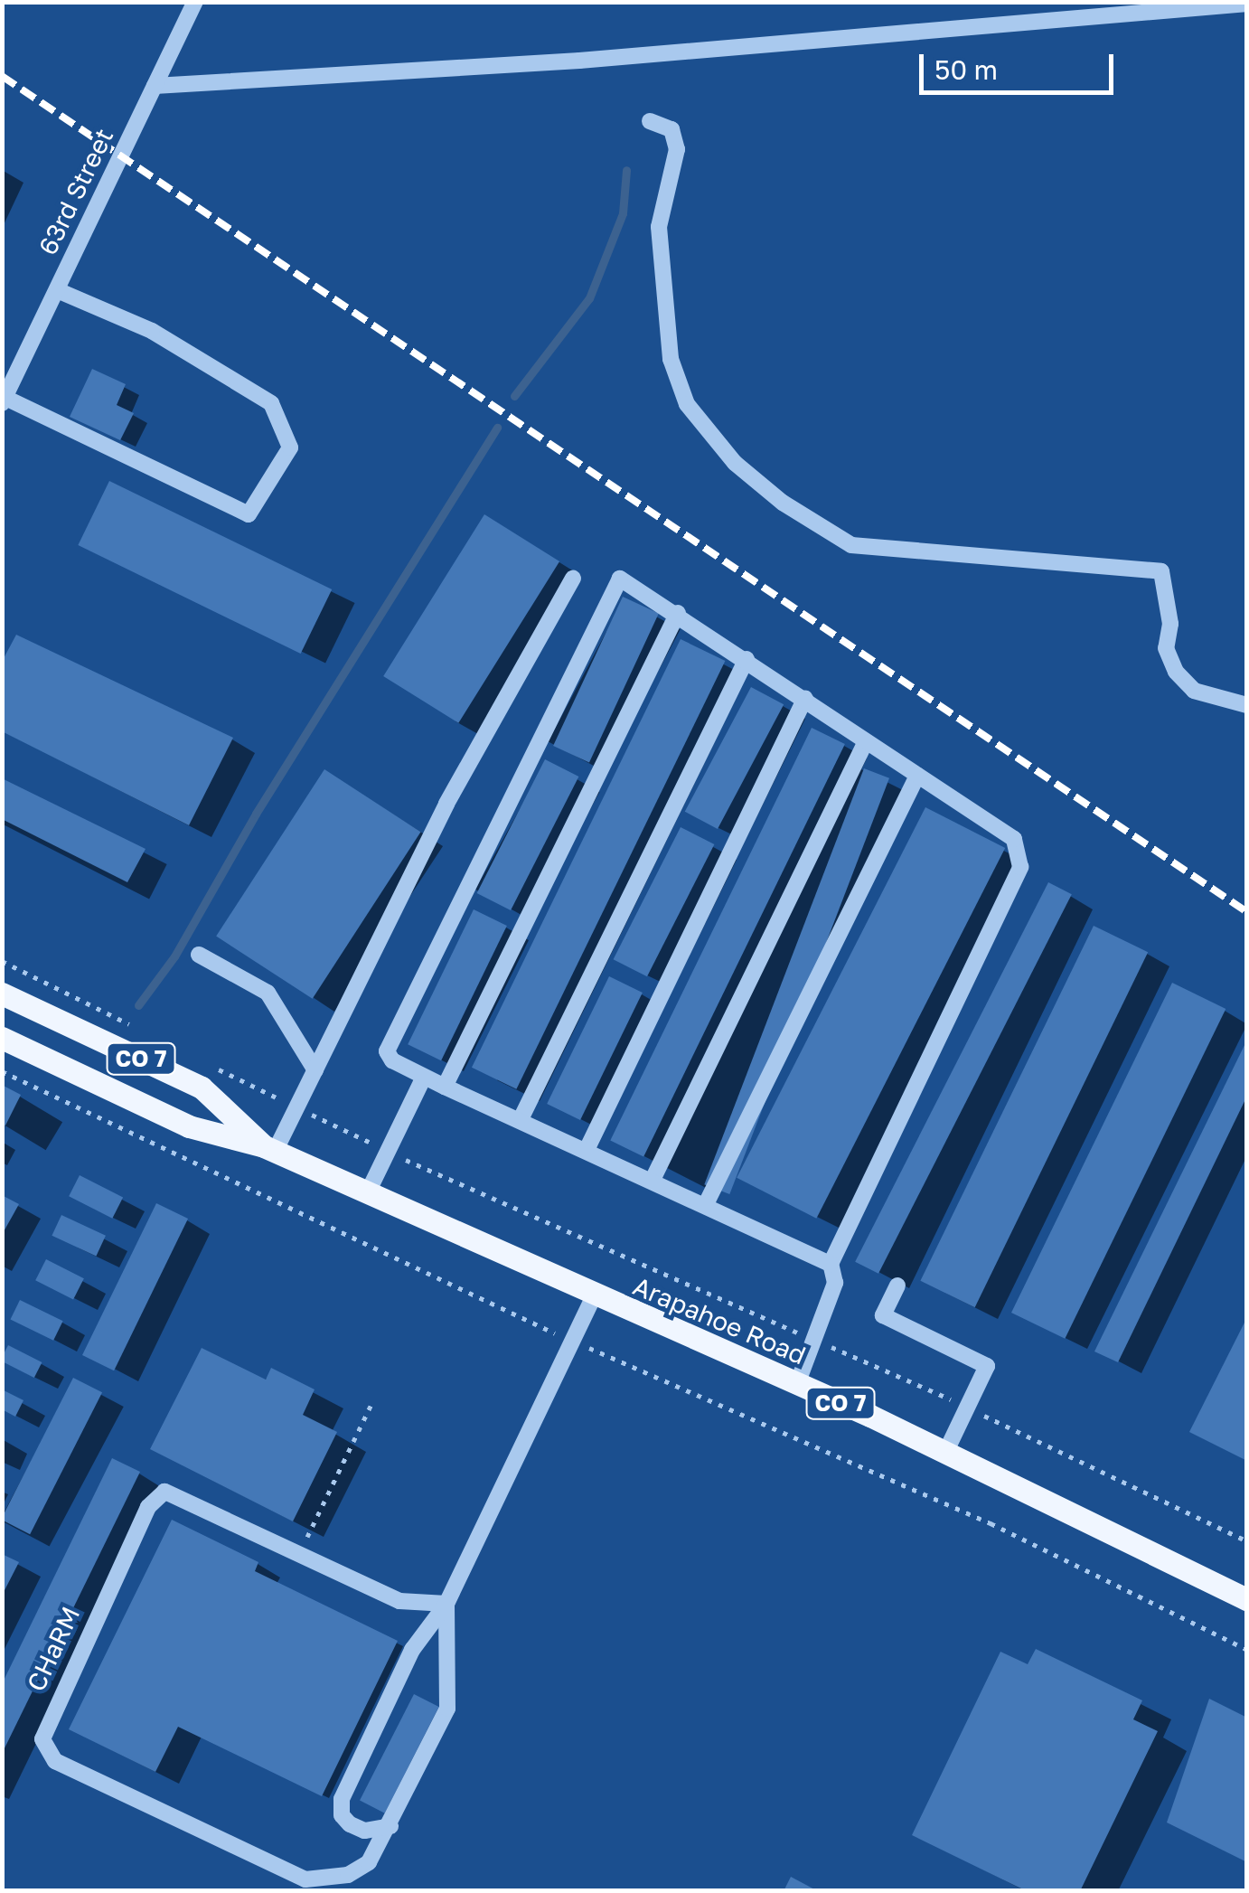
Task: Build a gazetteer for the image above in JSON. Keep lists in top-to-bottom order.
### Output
{
  "streets": {
    "main road": ["CO 7", "Arapahoe Road"],
    "street": ["63rd Street", "CHaRM"]
  },
  "scale_bar": "50 m"
}
